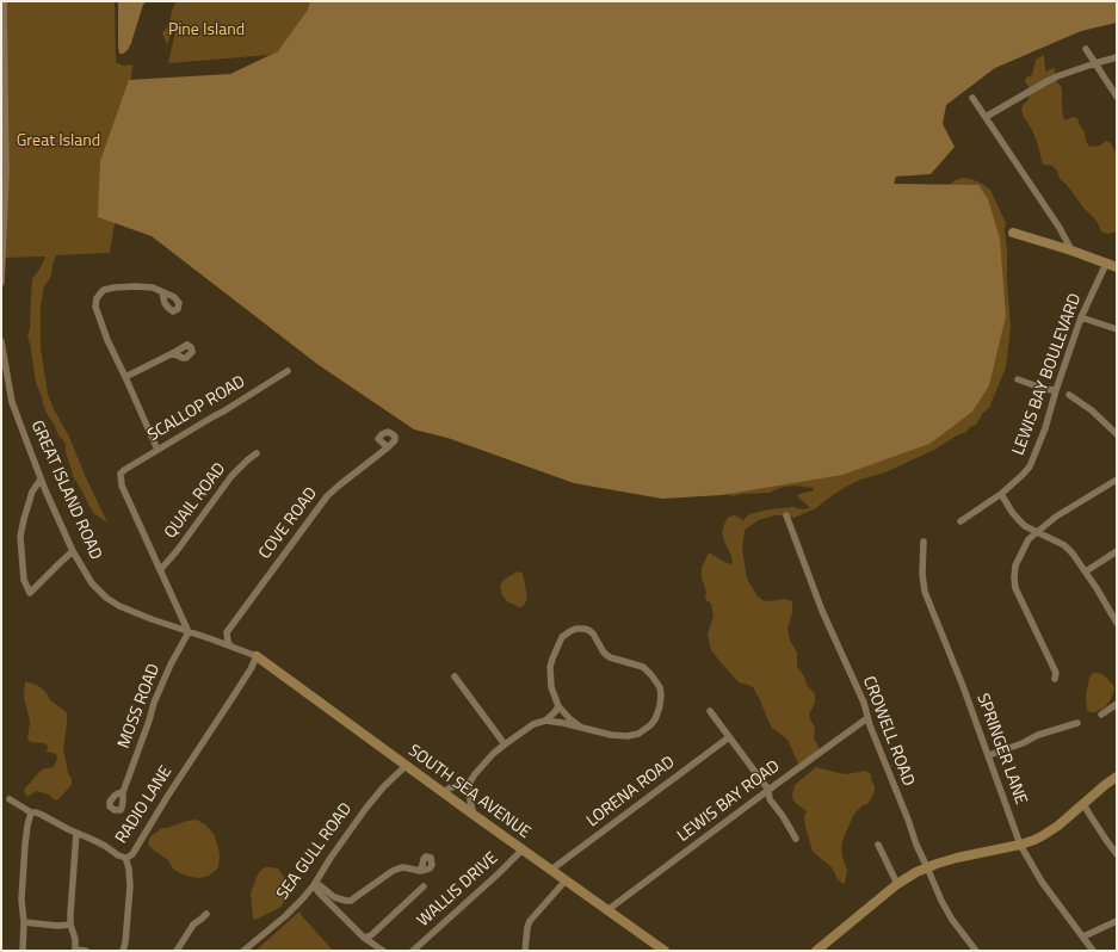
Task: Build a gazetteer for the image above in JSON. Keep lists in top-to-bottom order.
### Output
{
  "streets": {
    "street": [
      "LEWIS BAY BOULEVARD",
      "SCALLOP ROAD",
      "GREAT ISLAND ROAD",
      "QUAIL ROAD",
      "COVE ROAD",
      "MOSS ROAD",
      "CROWELL ROAD",
      "SPRINGER LANE",
      "SOUTH SEA AVENUE",
      "LORENA ROAD",
      "LEWIS BAY ROAD",
      "RADIO LANE",
      "SEA GULL ROAD",
      "WALLIS DRIVE"
    ]
  },
  "crossings": [
    ["SCALLOP ROAD", "QUAIL ROAD"],
    ["GREAT ISLAND ROAD", "COVE ROAD"],
    ["GREAT ISLAND ROAD", "MOSS ROAD"],
    ["GREAT ISLAND ROAD", "SOUTH SEA AVENUE"],
    ["GREAT ISLAND ROAD", "RADIO LANE"],
    ["CROWELL ROAD", "LEWIS BAY ROAD"],
    ["SOUTH SEA AVENUE", "LORENA ROAD"],
    ["SOUTH SEA AVENUE", "LEWIS BAY ROAD"],
    ["SOUTH SEA AVENUE", "RADIO LANE"],
    ["SOUTH SEA AVENUE", "SEA GULL ROAD"],
    ["SOUTH SEA AVENUE", "WALLIS DRIVE"]
  ],
  "parks": ["Pine Island", "Great Island"]
}
